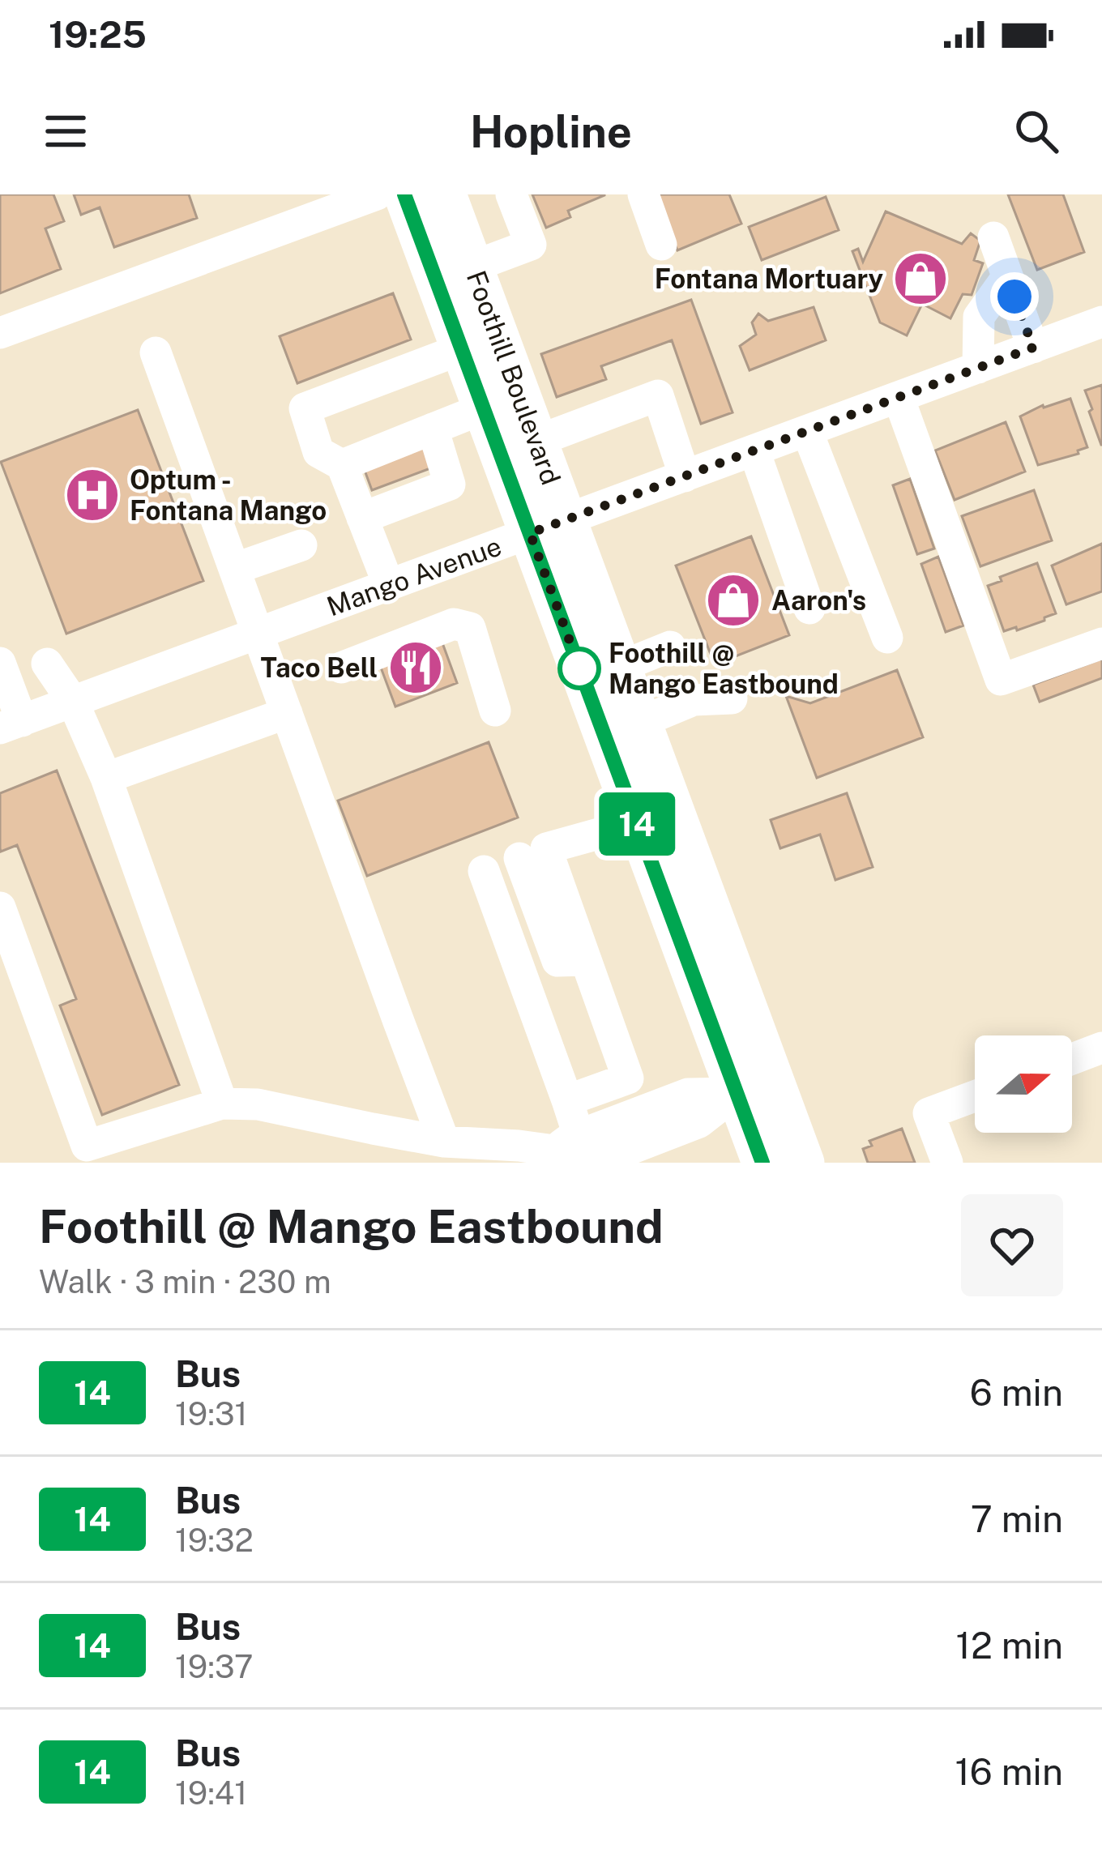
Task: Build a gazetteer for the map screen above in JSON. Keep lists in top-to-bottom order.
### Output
{
  "streets": {
    "main road": ["Foothill Boulevard"],
    "street": ["Mango Avenue"]
  },
  "crossings": [
    ["Foothill Boulevard", "Mango Avenue"]
  ],
  "places": {
    "shop": ["Fontana Mortuary", "Aaron's"],
    "hospital": ["Optum - Fontana Mango"],
    "restaurant": ["Taco Bell"],
    "other": ["Foothill @ Mango Eastbound"]
  },
  "lines": ["bus line 14"],
  "north": "right",
  "page": {
    "status": "19:25",
    "header": "Hopline",
    "on_map": "14",
    "heading": ["Foothill @ Mango Eastbound", "Walk · 3 min · 230 m"],
    "list": [
      {
        "mark": "14",
        "name": "Bus",
        "note": "19:31",
        "value": "6 min"
      },
      {
        "mark": "14",
        "name": "Bus",
        "note": "19:32",
        "value": "7 min"
      },
      {
        "mark": "14",
        "name": "Bus",
        "note": "19:37",
        "value": "12 min"
      },
      {
        "mark": "14",
        "name": "Bus",
        "note": "19:41",
        "value": "16 min"
      }
    ]
  }
}
